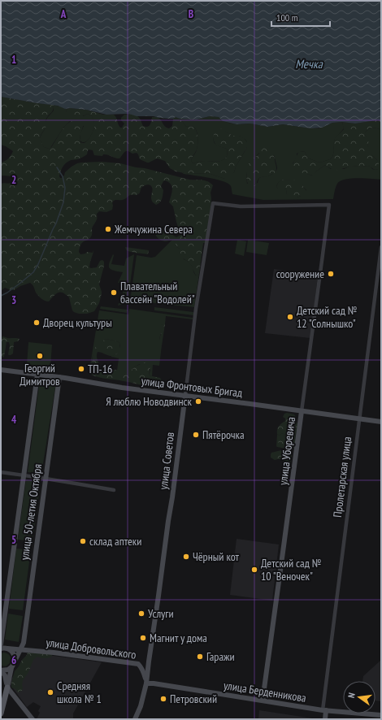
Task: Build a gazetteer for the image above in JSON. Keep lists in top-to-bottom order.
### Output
{
  "streets": {
    "street": [
      "улица Фронтовых Бригад",
      "улица Уборевича",
      "улица Советов",
      "Пролетарская улица",
      "улица 50-летия Октября",
      "улица Добровольского",
      "улица Берденникова"
    ]
  },
  "crossings": [
    ["улица Фронтовых Бригад", "улица Уборевича"],
    ["улица Фронтовых Бригад", "улица Советов"],
    ["улица Фронтовых Бригад", "Пролетарская улица"],
    ["улица Фронтовых Бригад", "улица 50-летия Октября"],
    ["улица Уборевича", "улица Советов"],
    ["улица Уборевича", "улица Берденникова"],
    ["улица Советов", "улица Добровольского"],
    ["улица Советов", "улица Берденникова"],
    ["Пролетарская улица", "улица Берденникова"],
    ["улица 50-летия Октября", "улица Добровольского"],
    ["улица Добровольского", "улица Берденникова"]
  ],
  "water": ["Мечка"],
  "places": [
    "Жемчужина Севера",
    "сооружение",
    "Плавательный бассейн \"Водолей\"",
    "Детский сад № 12 \"Солнышко\"",
    "Дворец культуры",
    "Георгий Димитров",
    "ТП-16",
    "Я люблю Новодвинск",
    "Пятёрочка",
    "склад аптеки",
    "Чёрный кот",
    "Детский сад № 10 \"Веночек\"",
    "Услуги",
    "Магнит у дома",
    "Гаражи",
    "Средняя школа № 1",
    "Петровский"
  ],
  "scale_bar": "100 m",
  "north": "left",
  "grid": {
    "columns": ["A", "B"],
    "rows": [
      "1",
      "2",
      "3",
      "4",
      "5",
      "6"
    ]
  }
}
